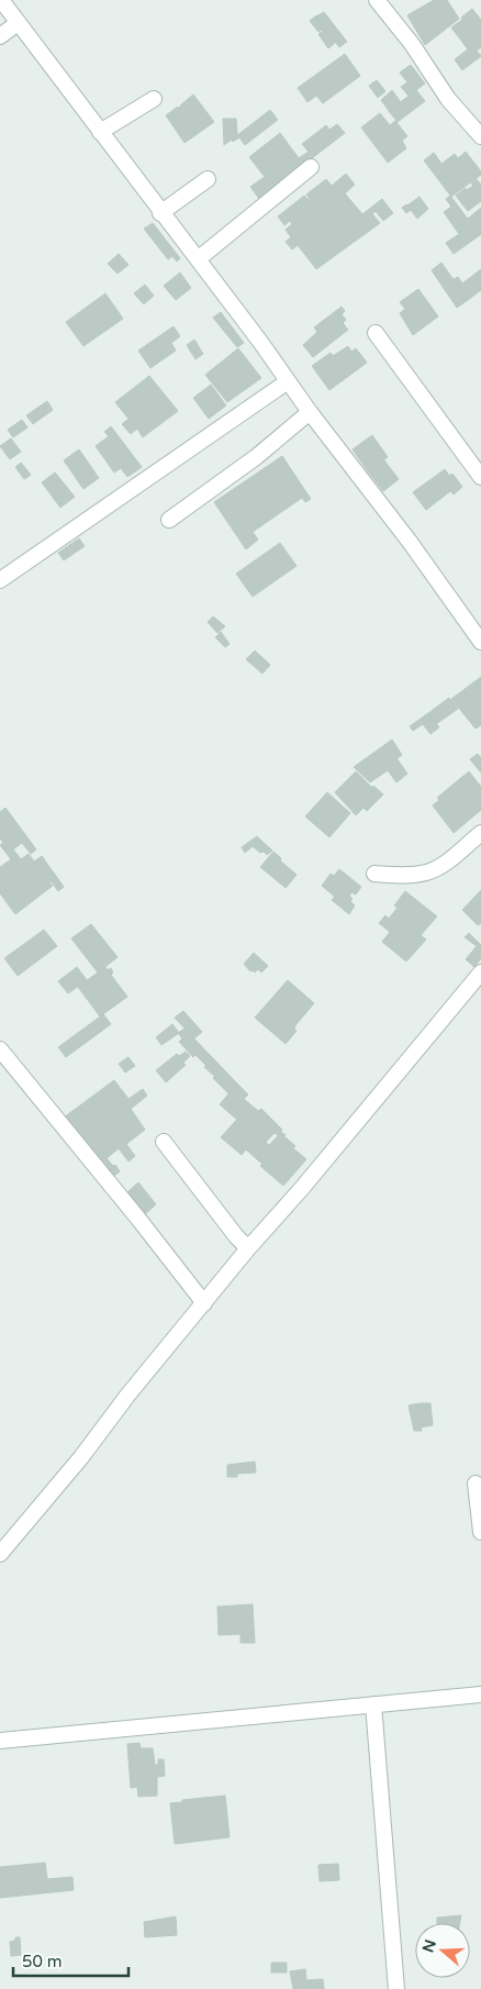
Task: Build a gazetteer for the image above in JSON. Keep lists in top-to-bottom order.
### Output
{
  "scale_bar": "50 m",
  "north": "left"
}
